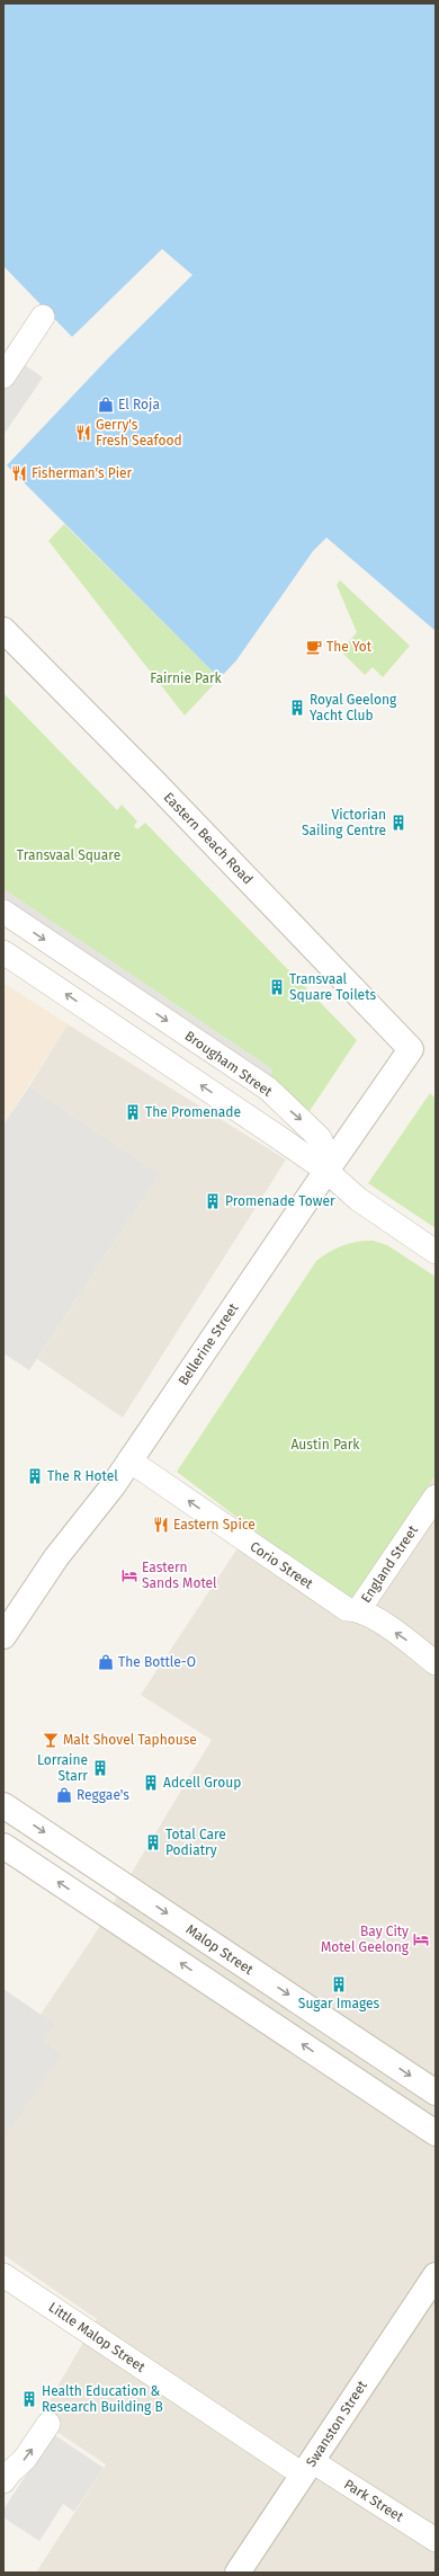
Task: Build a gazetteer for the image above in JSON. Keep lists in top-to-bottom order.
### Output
{
  "streets": {
    "street": [
      "Eastern Beach Road",
      "Brougham Street",
      "Bellerine Street",
      "England Street",
      "Corio Street",
      "Malop Street",
      "Little Malop Street",
      "Swanston Street",
      "Park Street"
    ]
  },
  "crossings": [
    ["Eastern Beach Road", "Bellerine Street"],
    ["Brougham Street", "Bellerine Street"],
    ["Bellerine Street", "Corio Street"],
    ["England Street", "Corio Street"],
    ["Little Malop Street", "Swanston Street"],
    ["Little Malop Street", "Park Street"],
    ["Swanston Street", "Park Street"]
  ],
  "one_way": ["Corio Street"],
  "parks": ["Fairnie Park", "Transvaal Square", "Austin Park"],
  "places": {
    "shop": ["El Roja", "The Bottle-O", "Reggae's"],
    "restaurant": ["Gerry's Fresh Seafood", "Fisherman's Pier", "Eastern Spice"],
    "cafe": ["The Yot"],
    "building": [
      "Royal Geelong Yacht Club",
      "Victorian Sailing Centre",
      "Transvaal Square Toilets",
      "The Promenade",
      "Promenade Tower",
      "The R Hotel",
      "Lorraine Starr",
      "Adcell Group",
      "Total Care Podiatry",
      "Sugar Images",
      "Health Education & Research Building B"
    ],
    "hotel": ["Eastern Sands Motel", "Bay City Motel Geelong"],
    "bar": ["Malt Shovel Taphouse"]
  }
}
